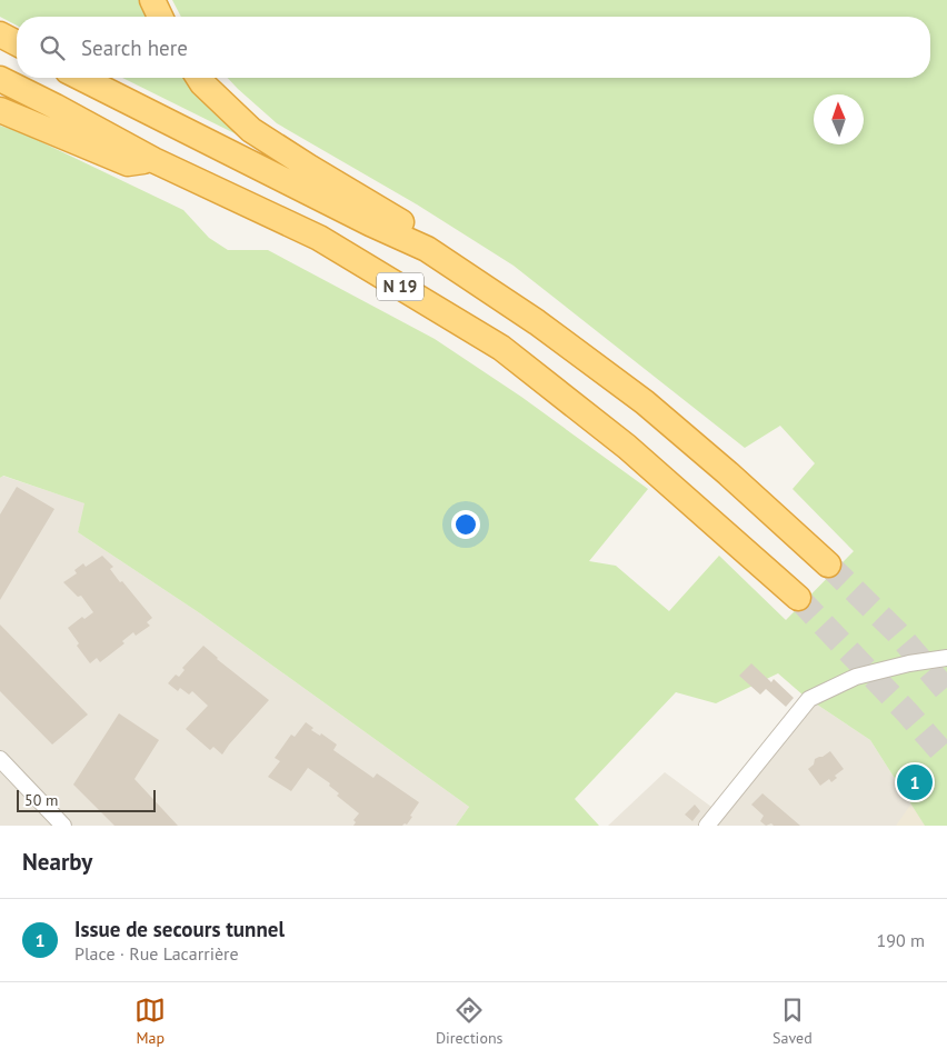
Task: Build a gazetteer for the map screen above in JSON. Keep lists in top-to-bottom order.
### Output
{
  "streets": {
    "highway": ["N 19"]
  },
  "scale_bar": "50 m",
  "north": "top",
  "page": {
    "search": "Search here",
    "pins": "1",
    "scale": "50 m",
    "heading": "Nearby",
    "list": [
      {
        "mark": "1",
        "name": "Issue de secours tunnel",
        "note": "Place · Rue Lacarrière",
        "value": "190 m"
      }
    ],
    "nav": ["Map", "Directions", "Saved"]
  }
}
